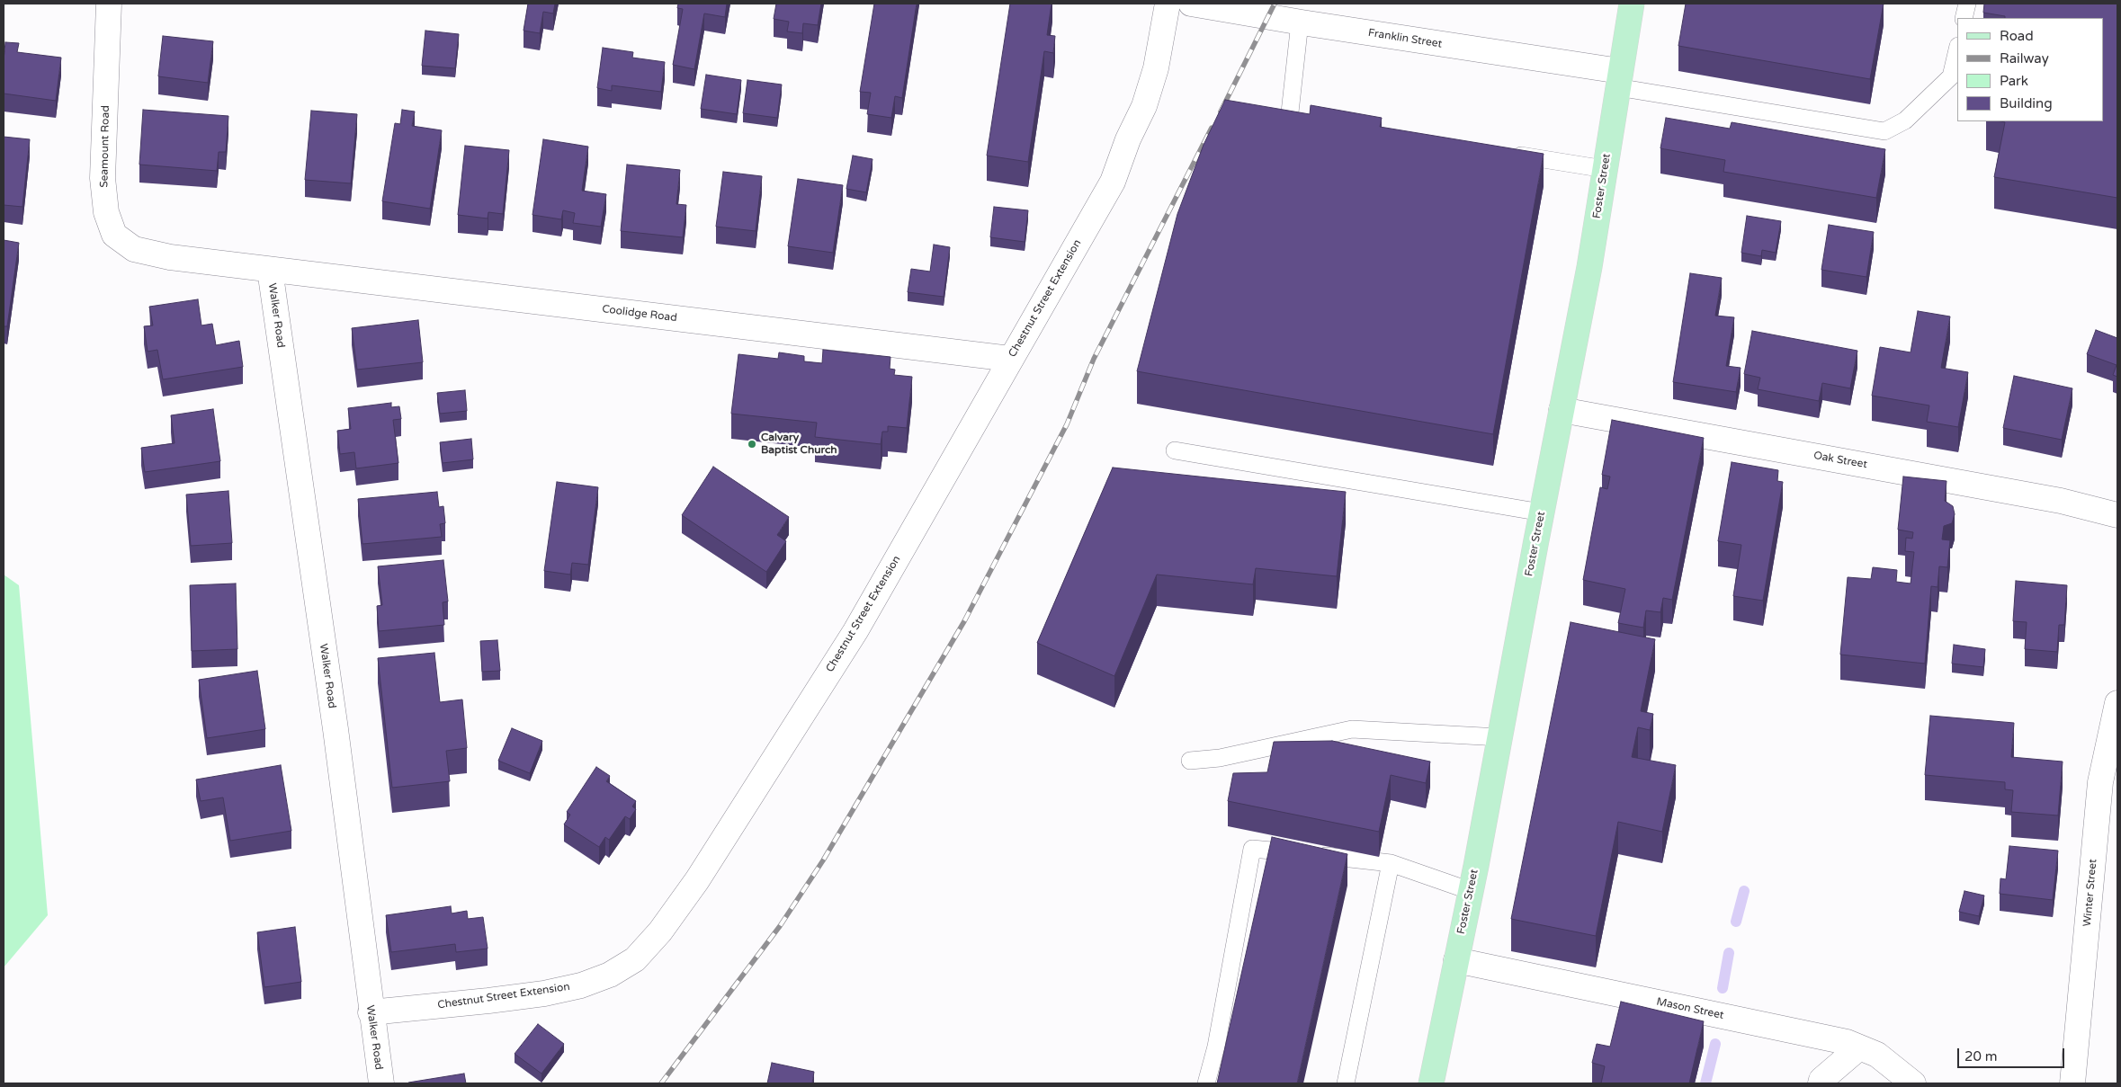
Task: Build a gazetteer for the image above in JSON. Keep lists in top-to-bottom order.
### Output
{
  "streets": {
    "main road": ["Foster Street"],
    "street": [
      "Franklin Street",
      "Seamount Road",
      "Chestnut Street Extension",
      "Coolidge Road",
      "Walker Road",
      "Oak Street",
      "Winter Street",
      "Mason Street"
    ]
  },
  "crossings": [
    ["Franklin Street", "Foster Street"],
    ["Seamount Road", "Coolidge Road"],
    ["Seamount Road", "Walker Road"],
    ["Foster Street", "Oak Street"],
    ["Foster Street", "Mason Street"],
    ["Chestnut Street Extension", "Coolidge Road"],
    ["Chestnut Street Extension", "Walker Road"],
    ["Coolidge Road", "Walker Road"]
  ],
  "places": ["Calvary Baptist Church"],
  "legend": [
    "Road",
    "Railway",
    "Park",
    "Building"
  ],
  "scale_bar": "20 m"
}
